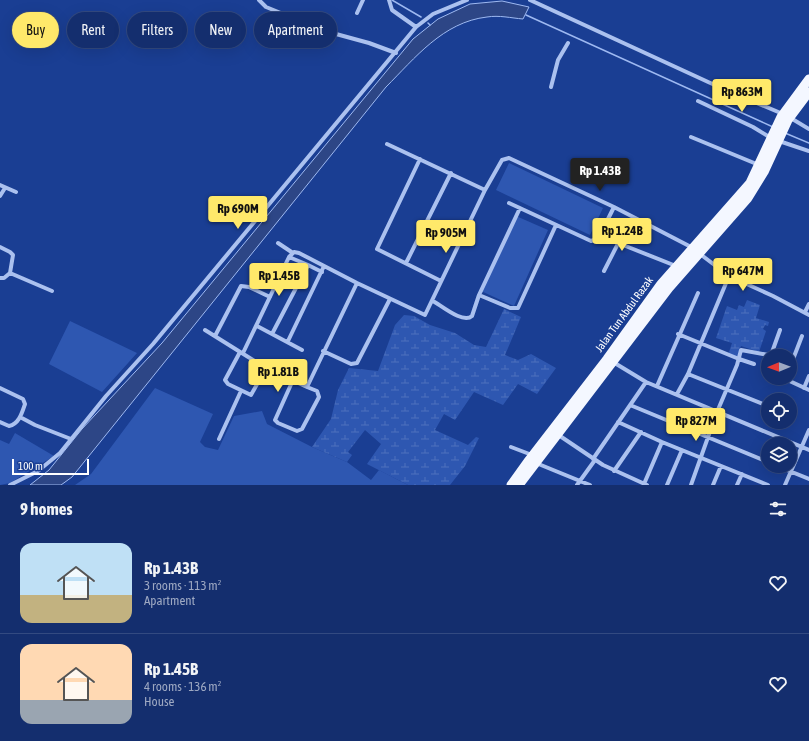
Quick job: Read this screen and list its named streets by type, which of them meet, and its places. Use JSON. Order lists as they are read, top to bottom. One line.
{"streets":{"main road":["Jalan Tun Abdul Razak"]},"scale_bar":"100 m","north":"left","page":{"chip":["Buy","Rent","Filters","New","Apartment"],"price":["Rp 863M","Rp 1.43B","Rp 690M","Rp 1.24B","Rp 905M","Rp 647M","Rp 1.45B","Rp 1.81B","Rp 827M"],"scale":"100 m","heading":"9 homes","list":[{"name":"Rp 1.43B","note":"3 rooms · 113 m² · Apartment"},{"name":"Rp 1.45B","note":"4 rooms · 136 m² · House"}]}}
